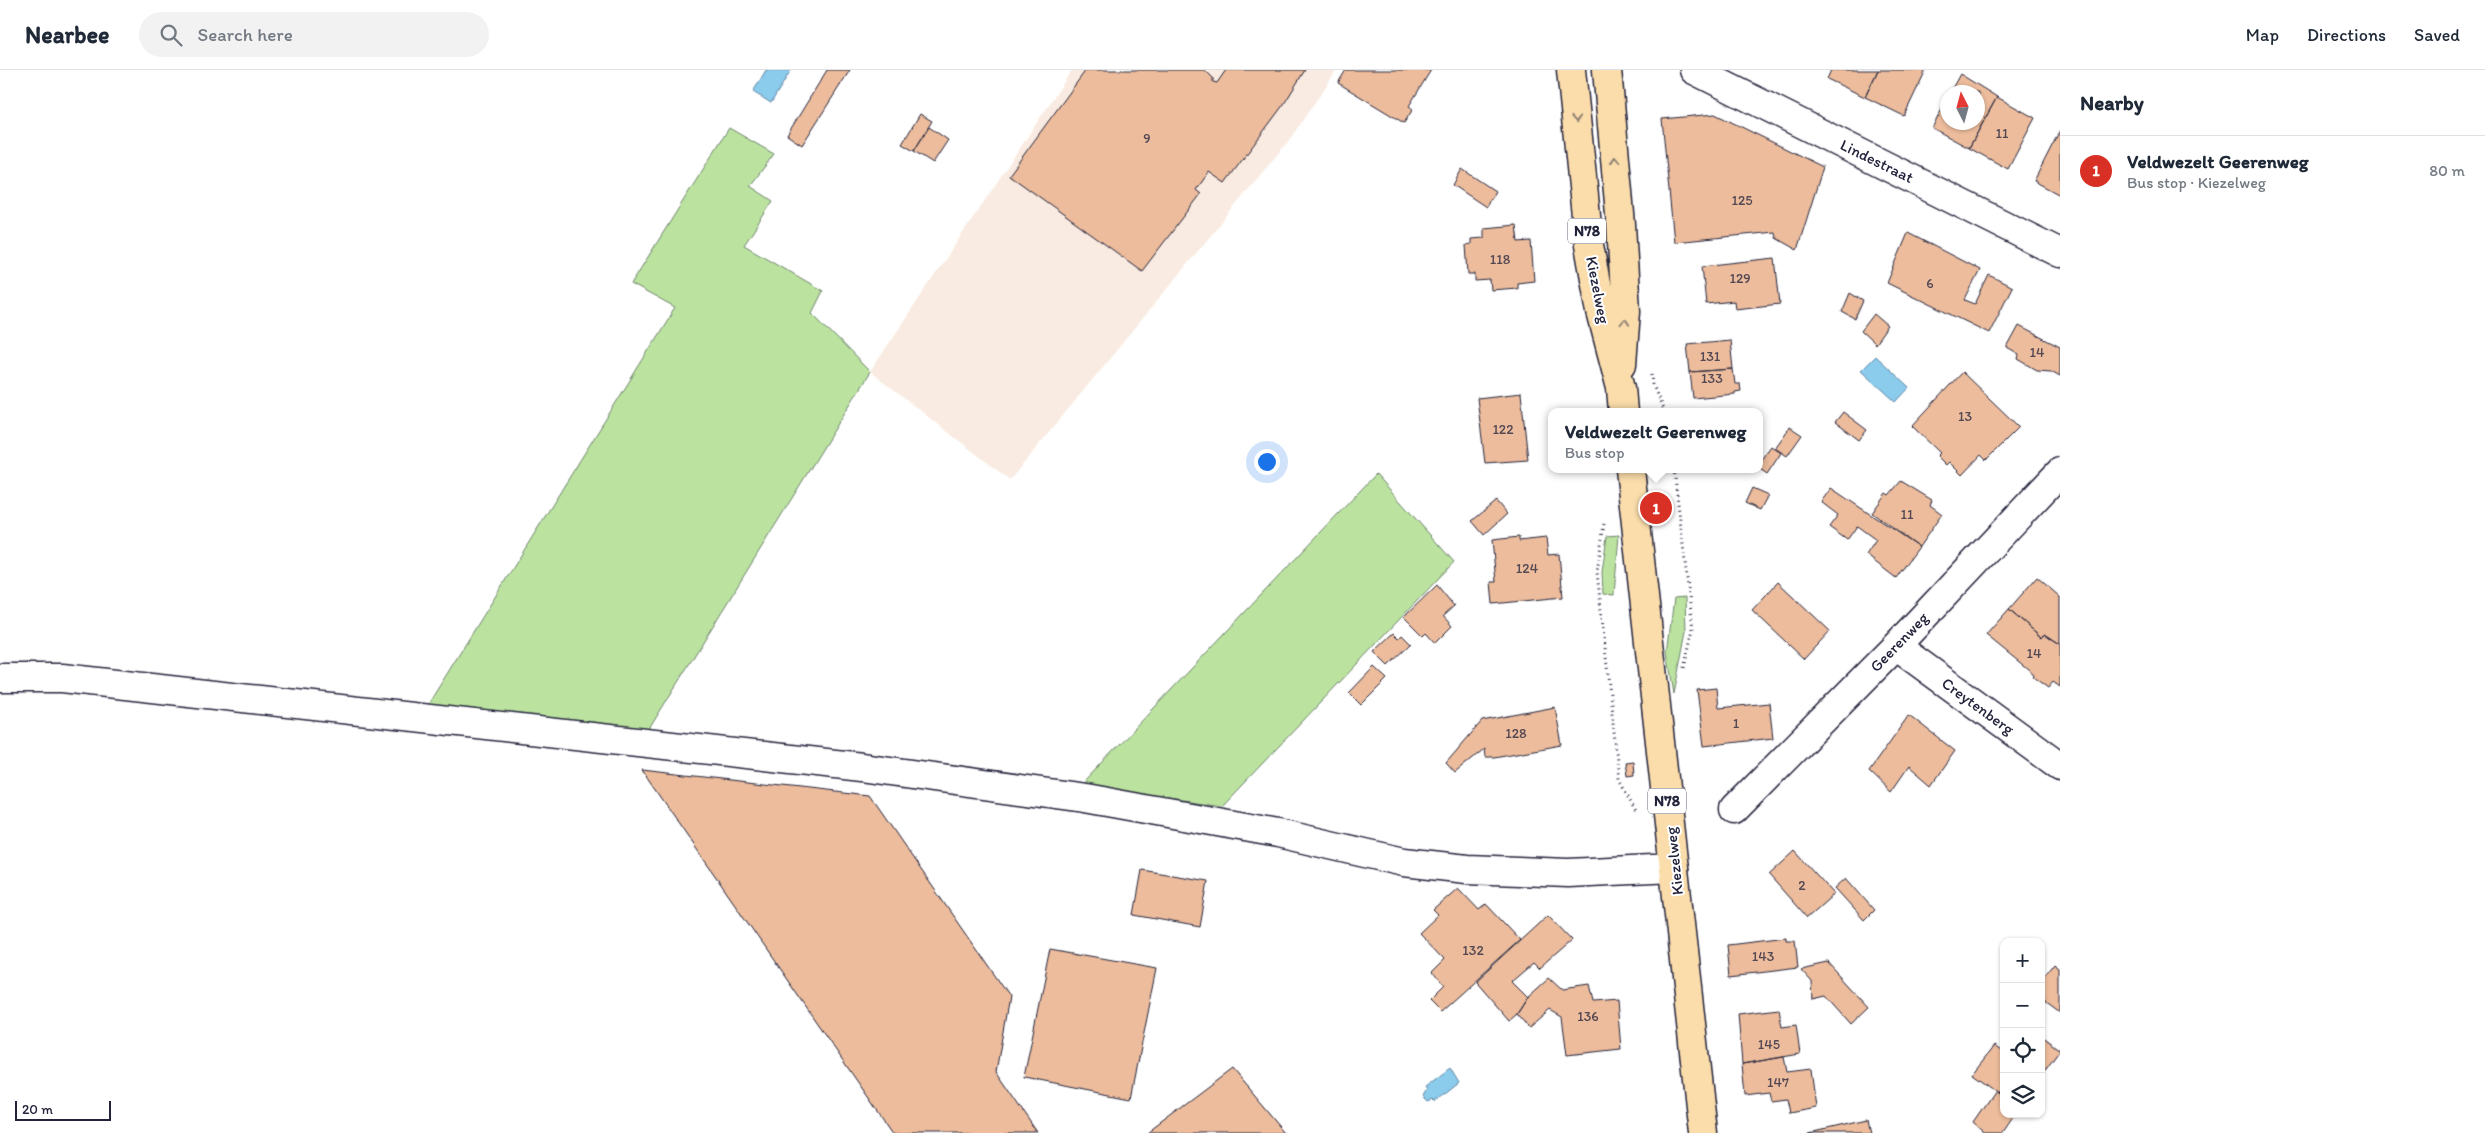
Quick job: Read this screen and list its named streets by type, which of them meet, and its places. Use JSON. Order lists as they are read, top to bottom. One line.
{"streets":{"main road":["N78","Kiezelweg"],"street":["Lindestraat","Geerenweg","Creytenberg"]},"crossings":[["Geerenweg","Creytenberg"]],"house_numbers":["11","9","125","118","129","6","14","131","133","13","122","11","124","14","1","128","2","132","143","136","145","147"],"scale_bar":"20 m","north":"top","page":{"header":"Nearbee","search":"Search here","nav":["Map","Directions","Saved"],"heading":"Nearby","list":[{"mark":"1","name":"Veldwezelt Geerenweg","note":"Bus stop · Kiezelweg","value":"80 m"}],"popup":["Veldwezelt Geerenweg","Bus stop"],"pins":"1","map_buttons":["+","−"],"scale":"20 m"}}
